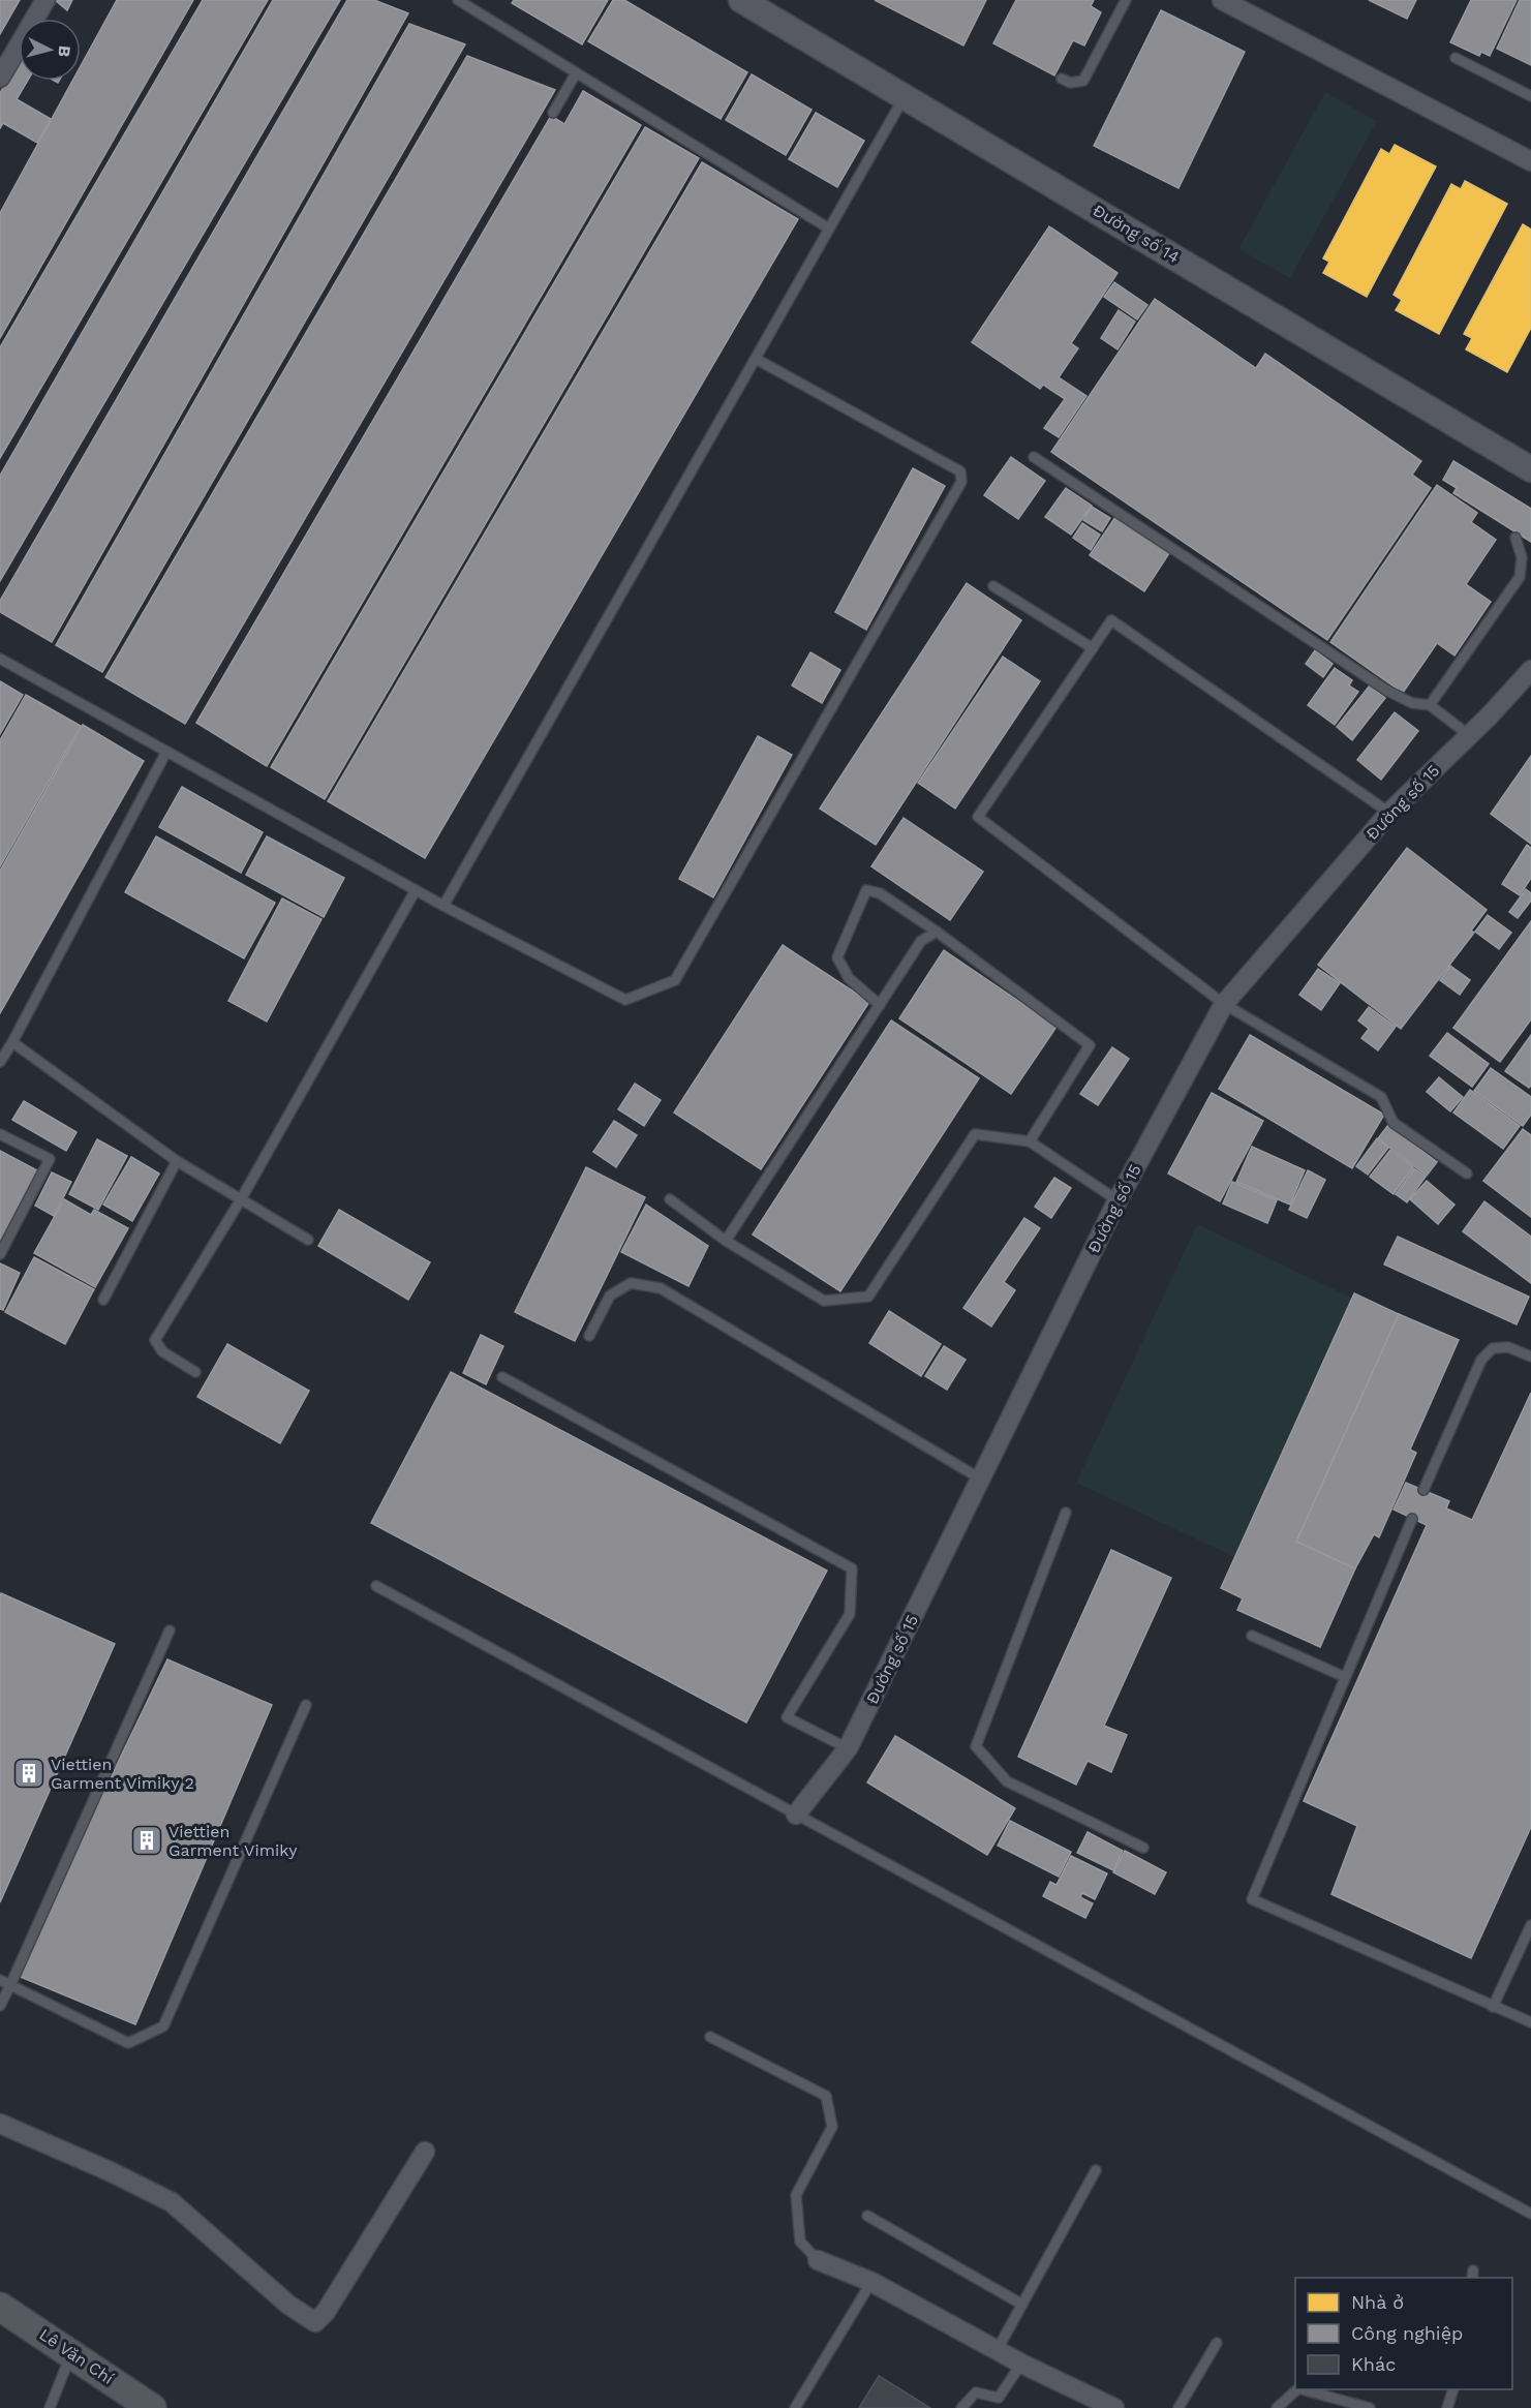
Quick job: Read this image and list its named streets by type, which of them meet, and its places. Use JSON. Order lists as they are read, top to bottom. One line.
{"streets":{"main road":["Lê Văn Chí"],"street":["Đường số 14","Đường số 15"]},"places":{"building":["Viettien Garment Vimiky 2","Viettien Garment Vimiky"]},"legend":["Nhà ở","Công nghiệp","Khác"],"north":"right"}
